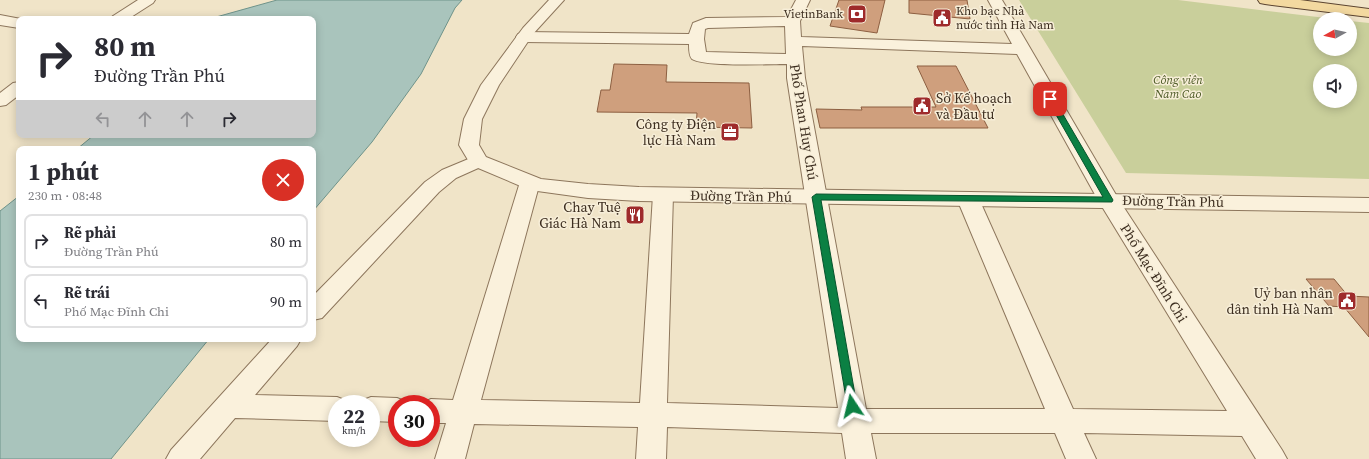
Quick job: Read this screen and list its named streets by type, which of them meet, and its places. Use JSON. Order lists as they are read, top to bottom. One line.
{"streets":{"street":["Phố Phan Huy Chú","Đường Trần Phú","Phố Mạc Đĩnh Chi"]},"crossings":[["Phố Phan Huy Chú","Đường Trần Phú"],["Đường Trần Phú","Phố Mạc Đĩnh Chi"]],"parks":["Công viên Nam Cao"],"places":{"bank":["VietinBank"],"public building":["Kho bạc Nhà nước tỉnh Hà Nam","Sở Kế hoạch và Đầu tư","Uỷ ban nhân dân tỉnh Hà Nam"],"office":["Công ty Điện lực Hà Nam"],"restaurant":["Chay Tuệ Giác Hà Nam"]},"north":"left","page":{"turn":["80 m","Đường Trần Phú"],"heading":["1 phút","230 m · 08:48"],"list":[{"name":"Rẽ phải","note":"Đường Trần Phú","value":"80 m"},{"name":"Rẽ trái","note":"Phố Mạc Đĩnh Chi","value":"90 m"}],"speed":"22 km/h","limit":"30"}}
